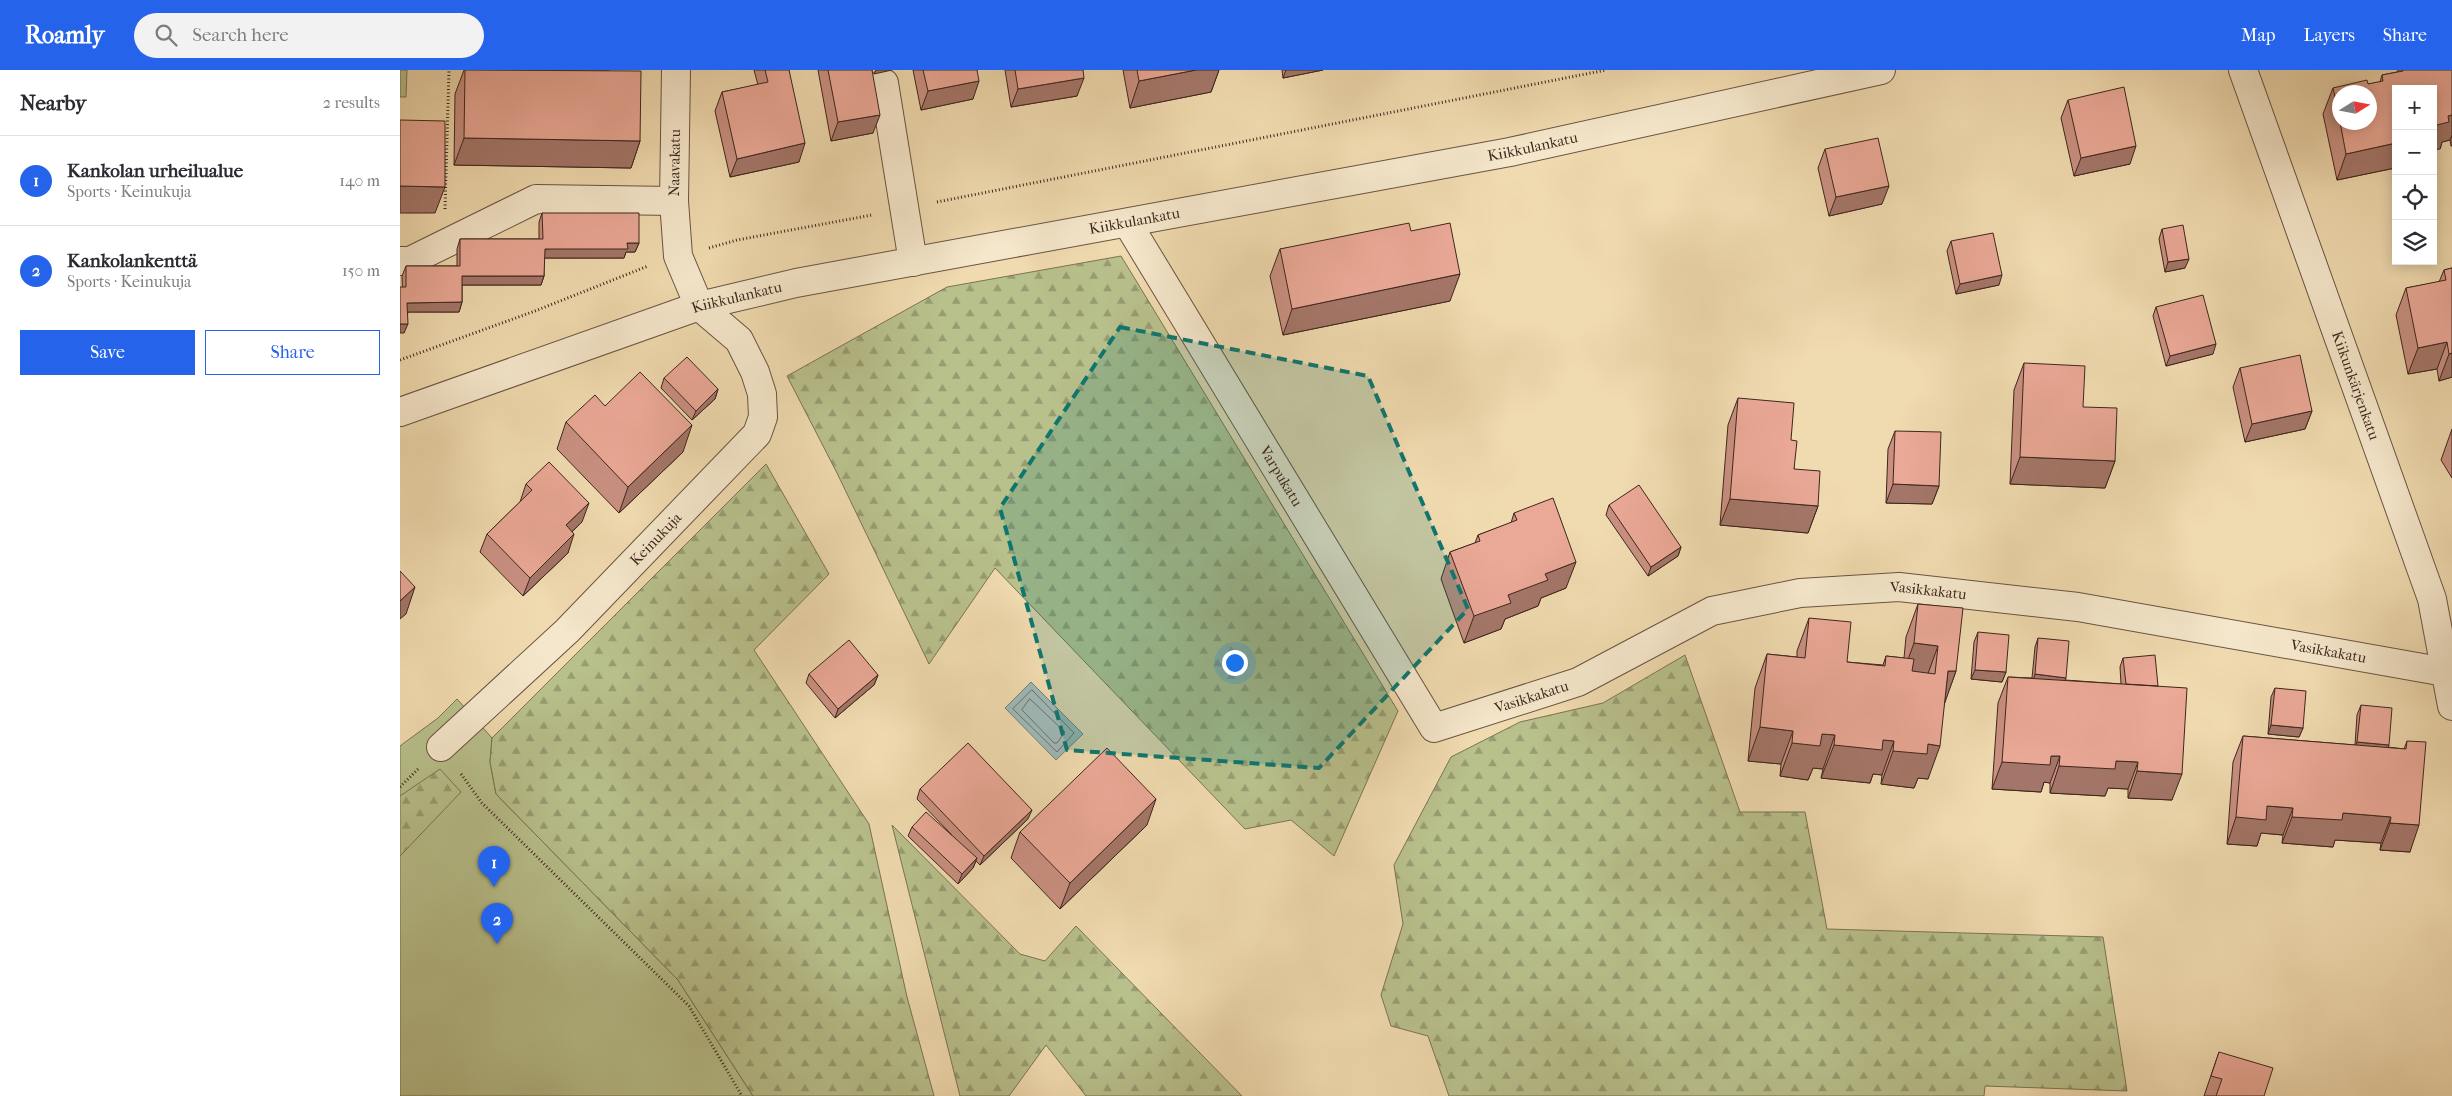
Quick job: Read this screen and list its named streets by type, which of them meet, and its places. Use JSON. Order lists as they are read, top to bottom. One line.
{"streets":{"street":["Kiikkulankatu","Naavakatu","Kiikunkärjenkatu","Varpukatu","Keinukuja","Vasikkakatu"]},"crossings":[["Kiikkulankatu","Naavakatu"],["Kiikkulankatu","Varpukatu"],["Kiikkulankatu","Keinukuja"],["Naavakatu","Keinukuja"],["Kiikunkärjenkatu","Vasikkakatu"],["Varpukatu","Vasikkakatu"]],"north":"right","page":{"header":"Roamly","search":"Search here","nav":["Map","Layers","Share"],"heading":["Nearby","2 results"],"map_buttons":["+","−"],"list":[{"mark":"1","name":"Kankolan urheilualue","note":"Sports · Keinukuja","value":"140 m"},{"mark":"2","name":"Kankolankenttä","note":"Sports · Keinukuja","value":"150 m"}],"buttons":["Save","Share"],"pins":["1","2"]}}
